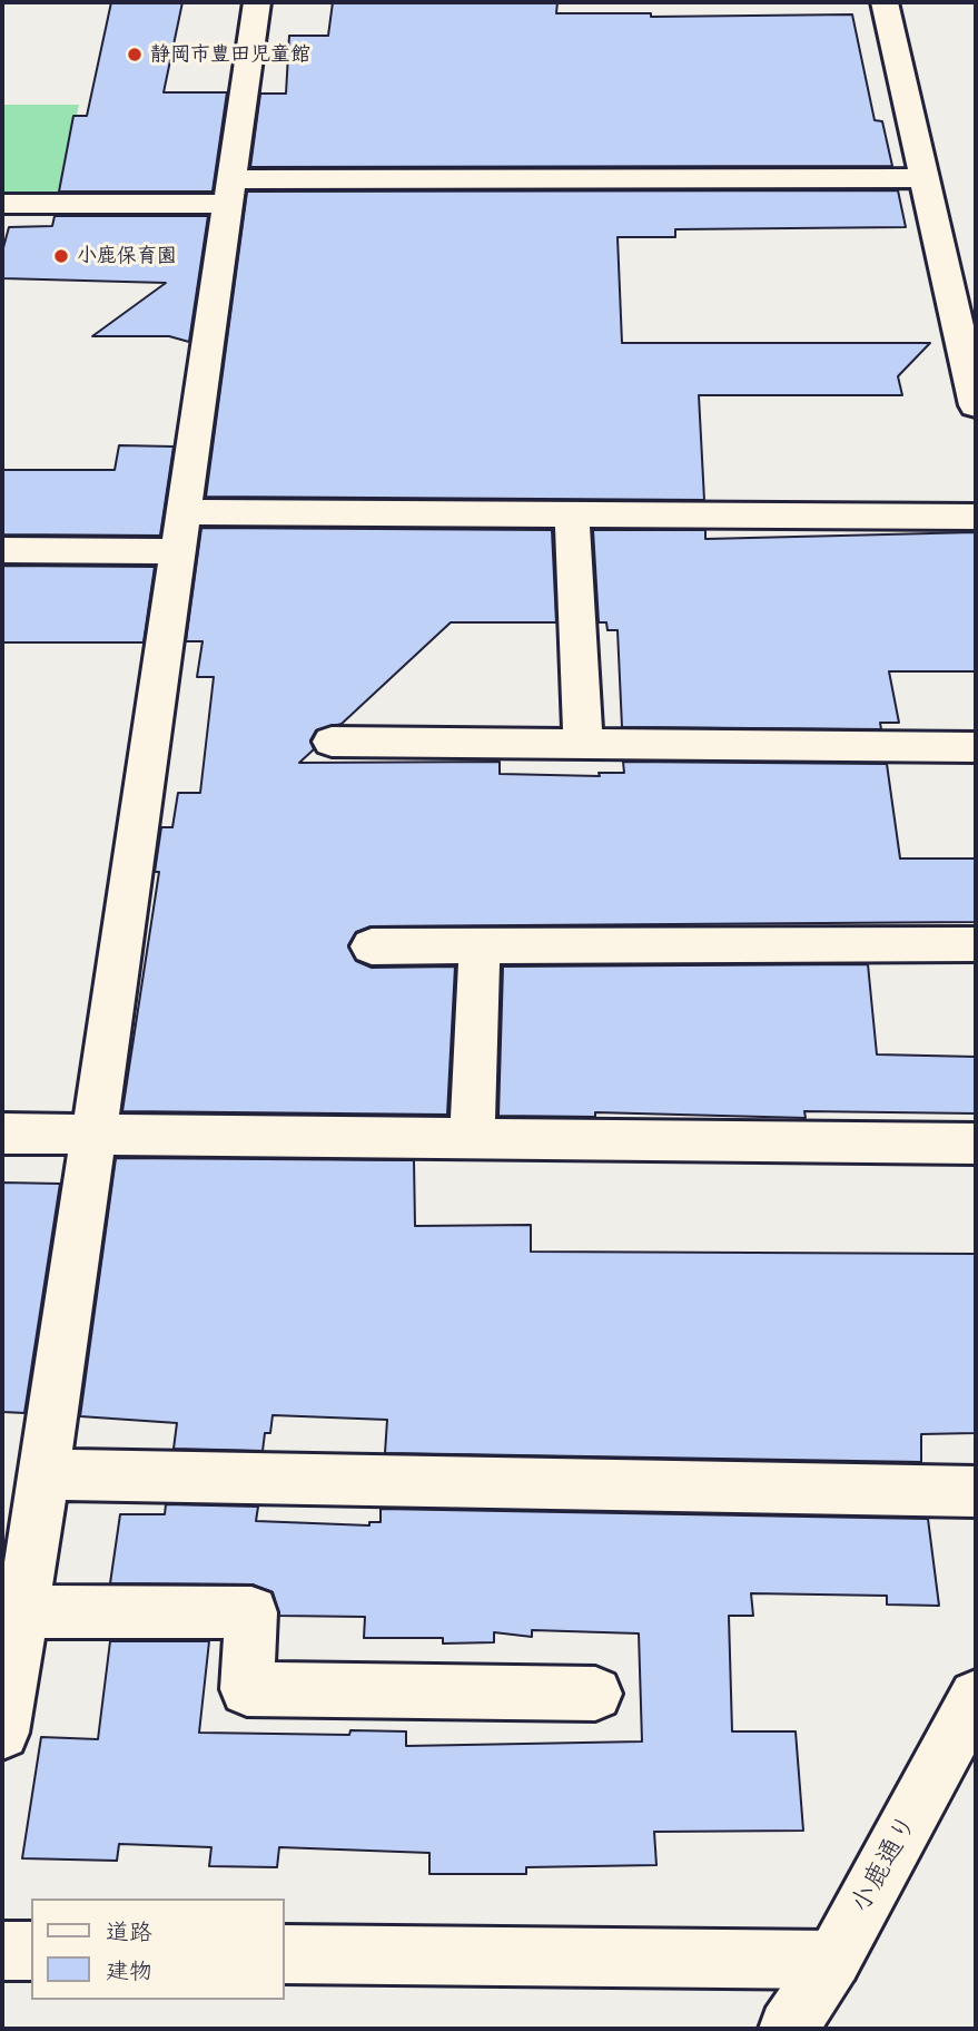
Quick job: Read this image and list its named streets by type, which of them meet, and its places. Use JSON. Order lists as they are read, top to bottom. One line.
{"streets":{"street":["小鹿通り"]},"places":["静岡市豊田児童館","小鹿保育園"],"legend":["道路","建物"]}
